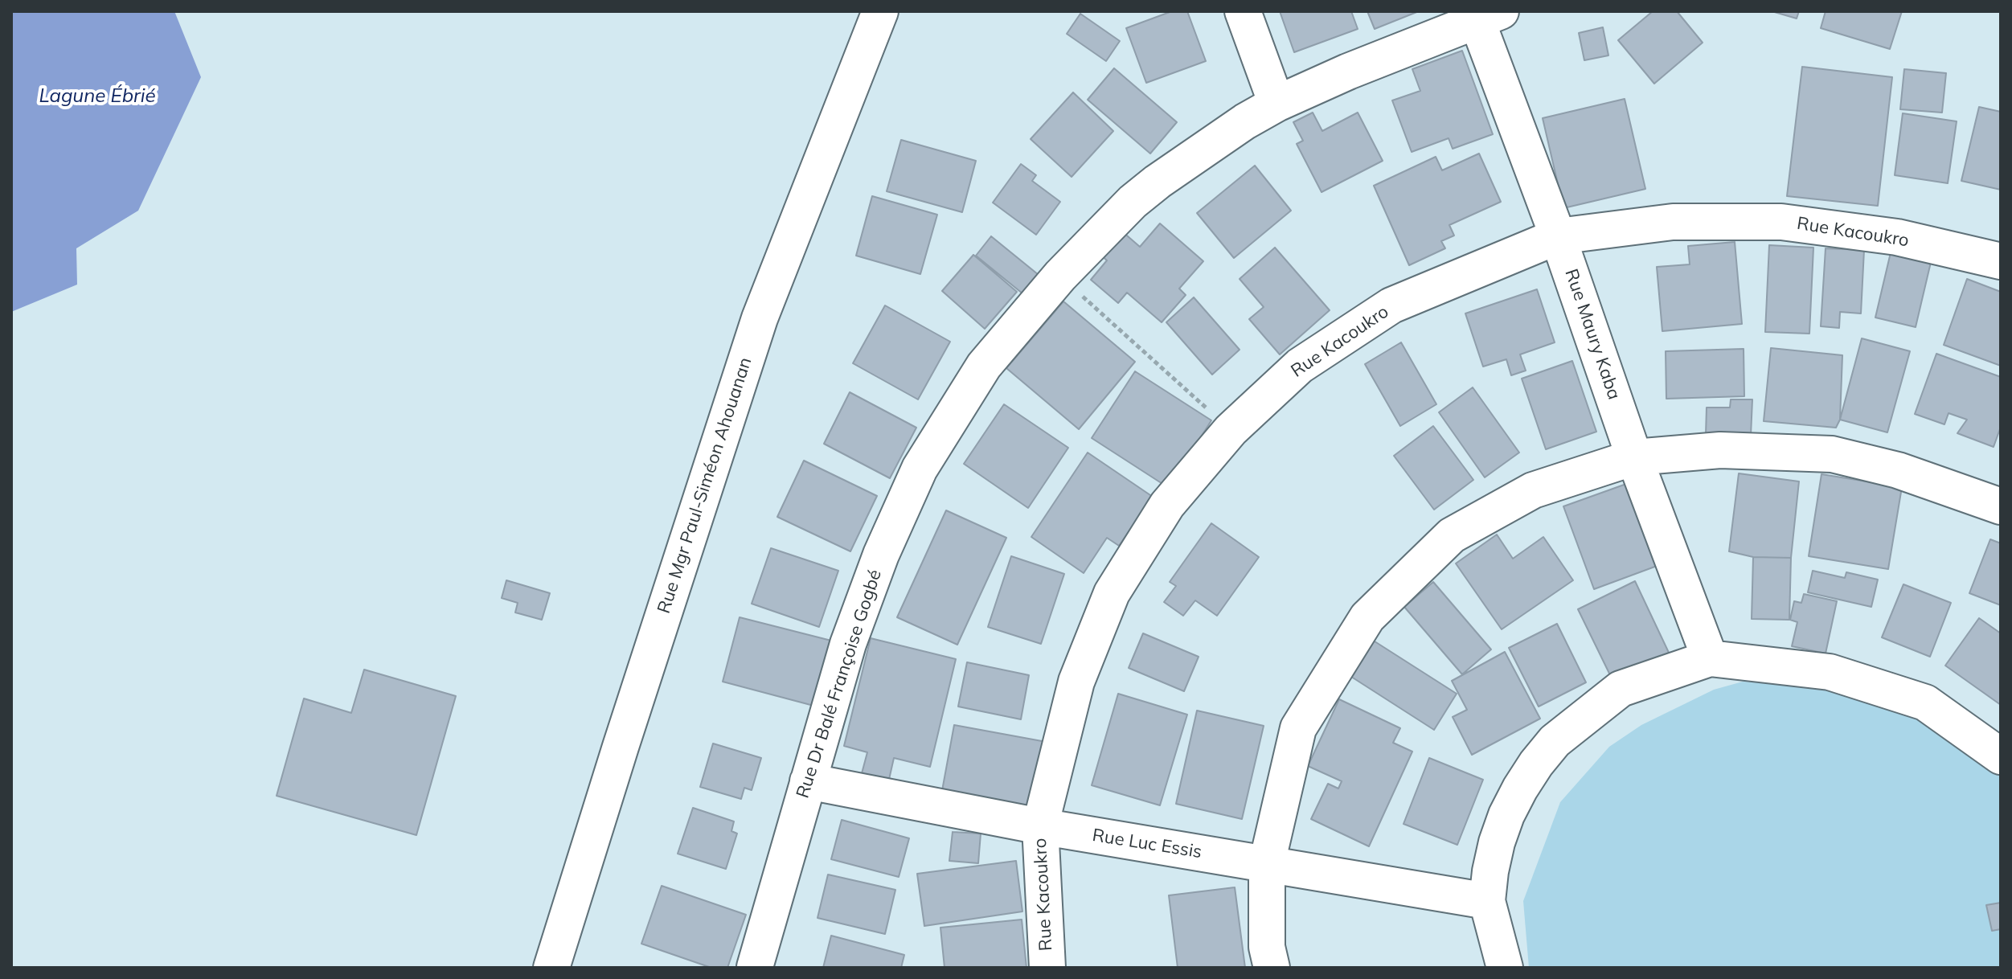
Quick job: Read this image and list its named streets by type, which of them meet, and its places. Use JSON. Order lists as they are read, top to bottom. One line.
{"streets":{"street":["Rue Kacoukro","Rue Maury Kaba","Rue Mgr Paul-Siméon Ahouanan","Rue Dr Balé Françoise Gogbé","Rue Luc Essis"]},"crossings":[["Rue Kacoukro","Rue Maury Kaba"],["Rue Kacoukro","Rue Luc Essis"],["Rue Maury Kaba","Rue Dr Balé Françoise Gogbé"],["Rue Dr Balé Françoise Gogbé","Rue Luc Essis"]],"water":["Lagune Ébrié"]}
